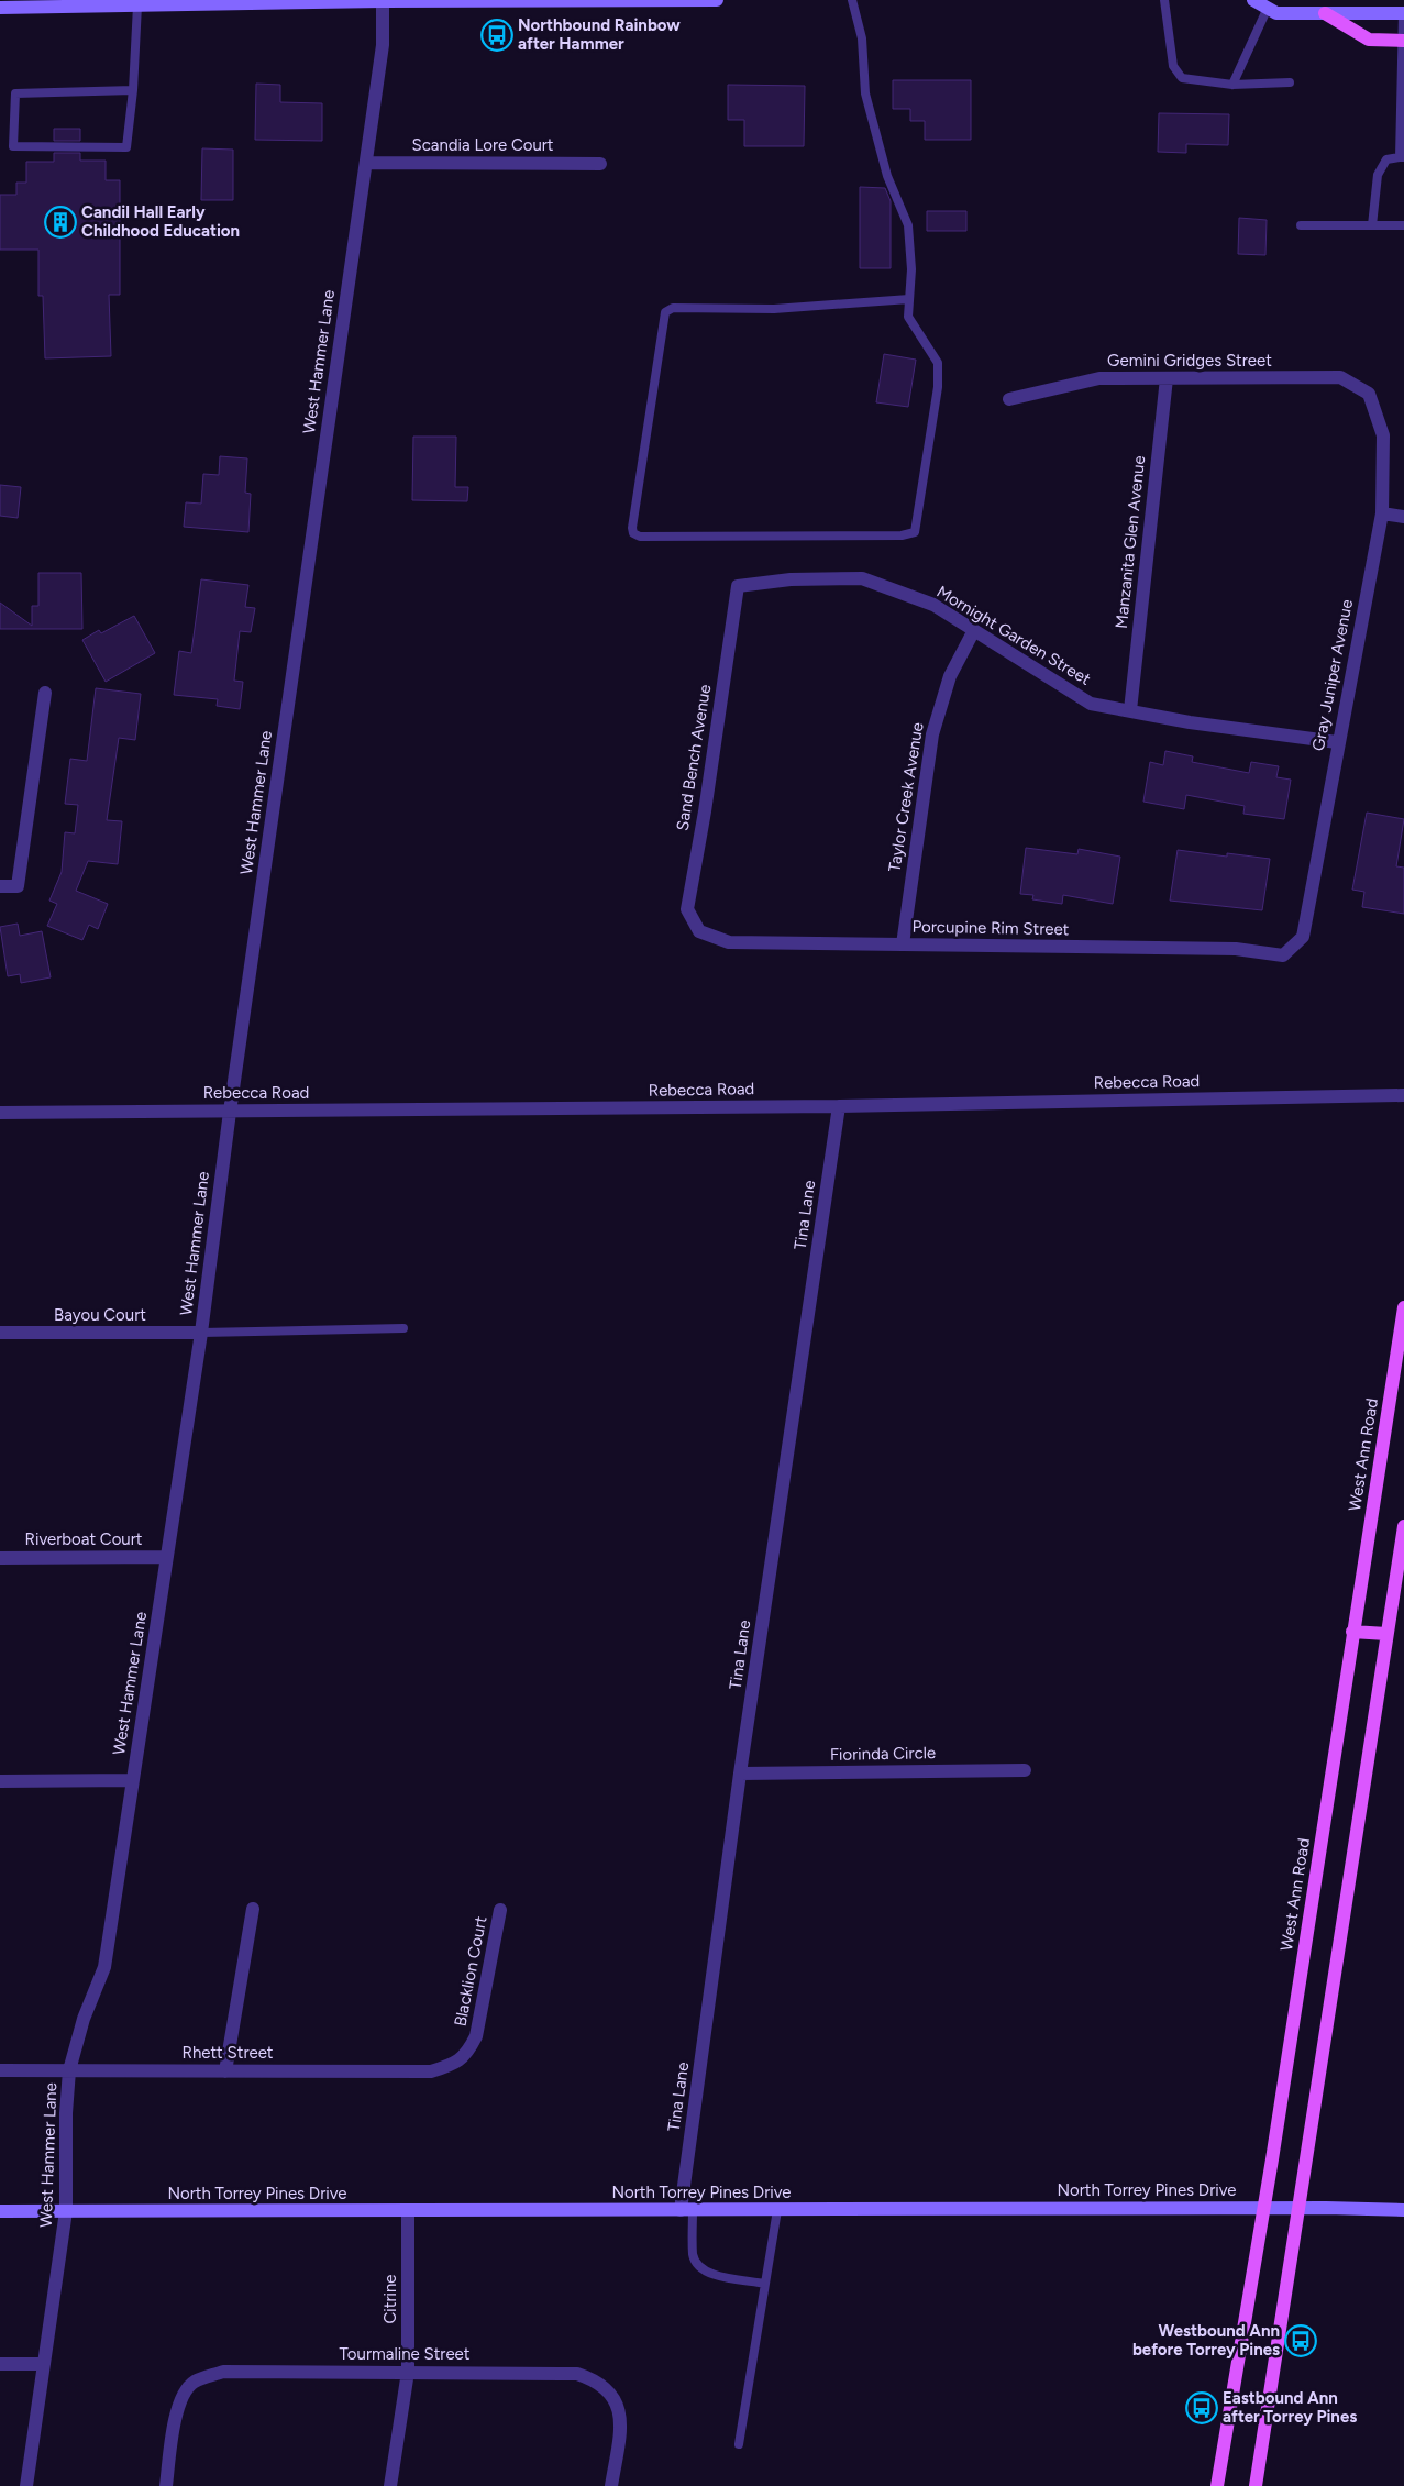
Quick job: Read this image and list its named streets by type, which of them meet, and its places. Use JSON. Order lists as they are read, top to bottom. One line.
{"streets":{"main road":["West Ann Road"],"street":["Scandia Lore Court","Gemini Gridges Street","West Hammer Lane","Manzanita Glen Avenue","Mornight Garden Street","Gray Juniper Avenue","Sand Bench Avenue","Taylor Creek Avenue","Porcupine Rim Street","Rebecca Road","Tina Lane","Bayou Court","Riverboat Court","Fiorinda Circle","Blacklion Court","Rhett Street","North Torrey Pines Drive","Citrine","Tourmaline Street"]},"crossings":[["Scandia Lore Court","West Hammer Lane"],["Gemini Gridges Street","Manzanita Glen Avenue"],["Gemini Gridges Street","Gray Juniper Avenue"],["West Hammer Lane","Rebecca Road"],["West Hammer Lane","Bayou Court"],["West Hammer Lane","Riverboat Court"],["West Hammer Lane","Rhett Street"],["West Hammer Lane","North Torrey Pines Drive"],["Manzanita Glen Avenue","Mornight Garden Street"],["Mornight Garden Street","Gray Juniper Avenue"],["Mornight Garden Street","Sand Bench Avenue"],["Mornight Garden Street","Taylor Creek Avenue"],["Gray Juniper Avenue","Porcupine Rim Street"],["Sand Bench Avenue","Porcupine Rim Street"],["Taylor Creek Avenue","Porcupine Rim Street"],["Rebecca Road","Tina Lane"],["Tina Lane","Fiorinda Circle"],["Tina Lane","North Torrey Pines Drive"],["West Ann Road","North Torrey Pines Drive"],["Blacklion Court","Rhett Street"],["North Torrey Pines Drive","Citrine"],["Citrine","Tourmaline Street"]],"places":{"bus stop":["Northbound Rainbow after Hammer","Westbound Ann before Torrey Pines","Eastbound Ann after Torrey Pines"],"building":["Candil Hall Early Childhood Education"]}}
